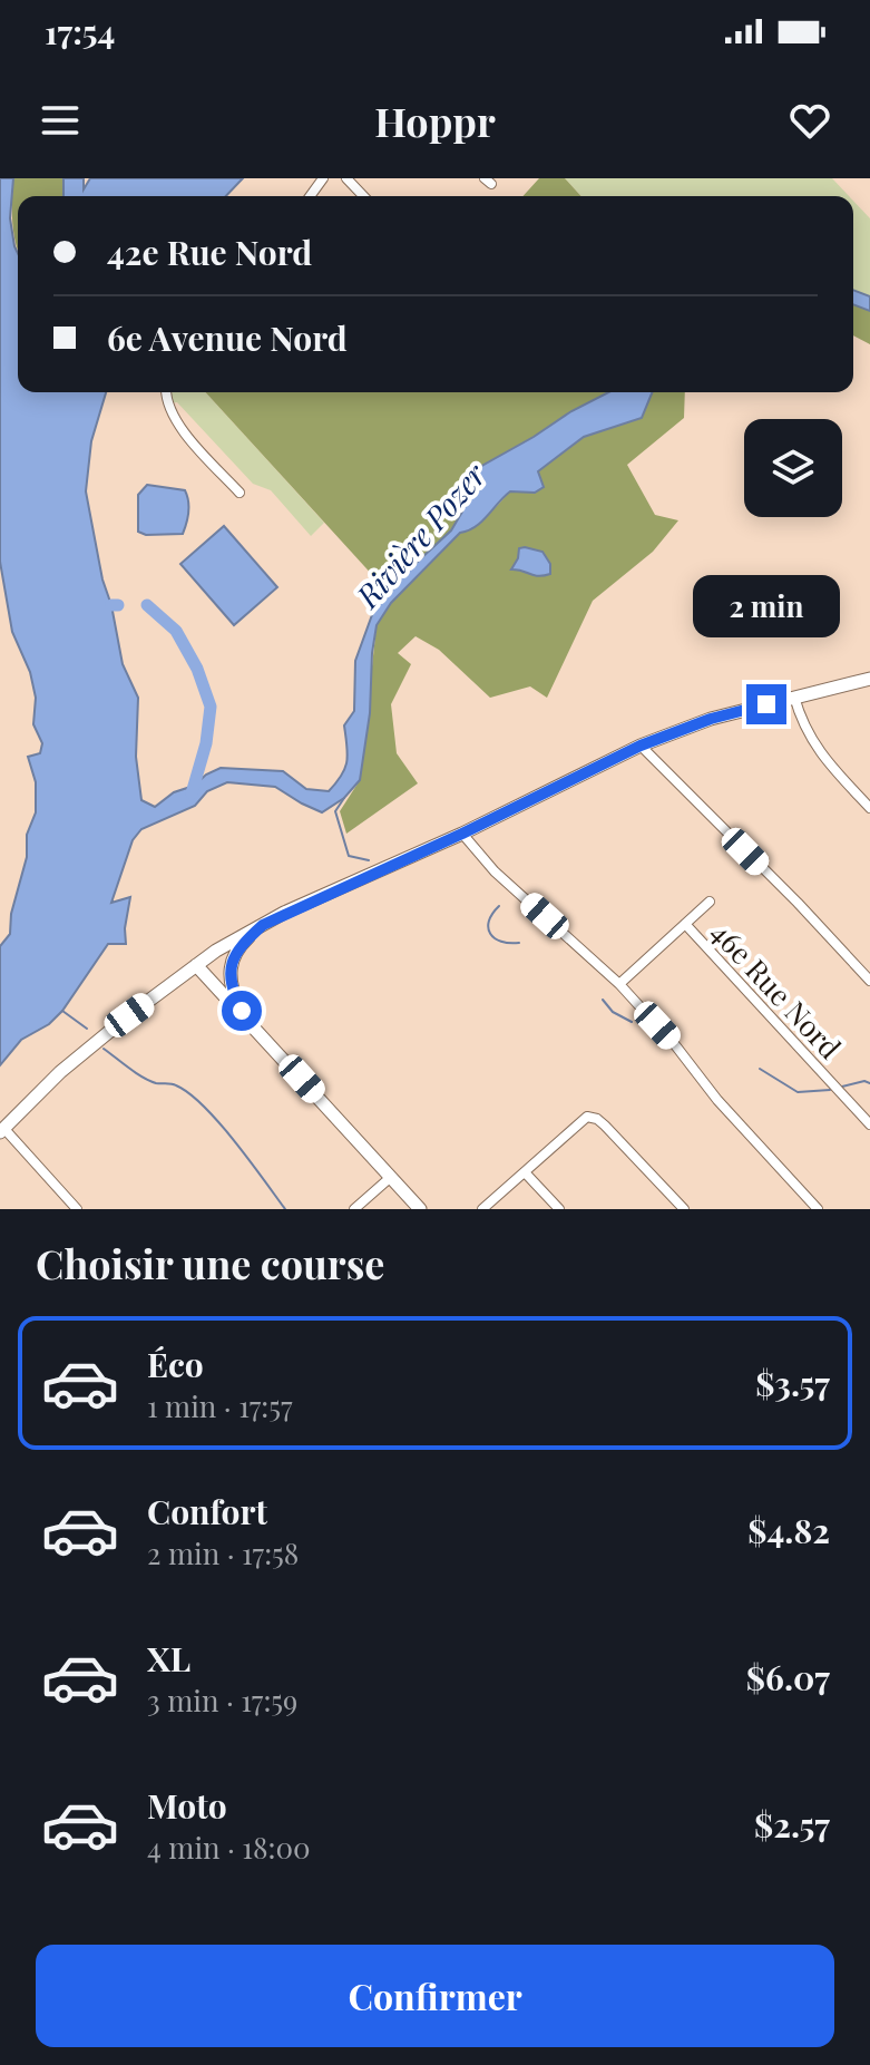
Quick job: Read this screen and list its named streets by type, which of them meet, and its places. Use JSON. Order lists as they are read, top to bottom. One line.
{"streets":{"street":["46e Rue Nord"]},"water":["Rivière Pozer"],"page":{"status":"17:54","header":"Hoppr","banner":["42e Rue Nord","6e Avenue Nord"],"bubble":"2 min","heading":"Choisir une course","list":[{"name":"Éco","note":"1 min · 17:57","value":"$3.57"},{"name":"Confort","note":"2 min · 17:58","value":"$4.82"},{"name":"XL","note":"3 min · 17:59","value":"$6.07"},{"name":"Moto","note":"4 min · 18:00","value":"$2.57"}],"buttons":"Confirmer"}}
